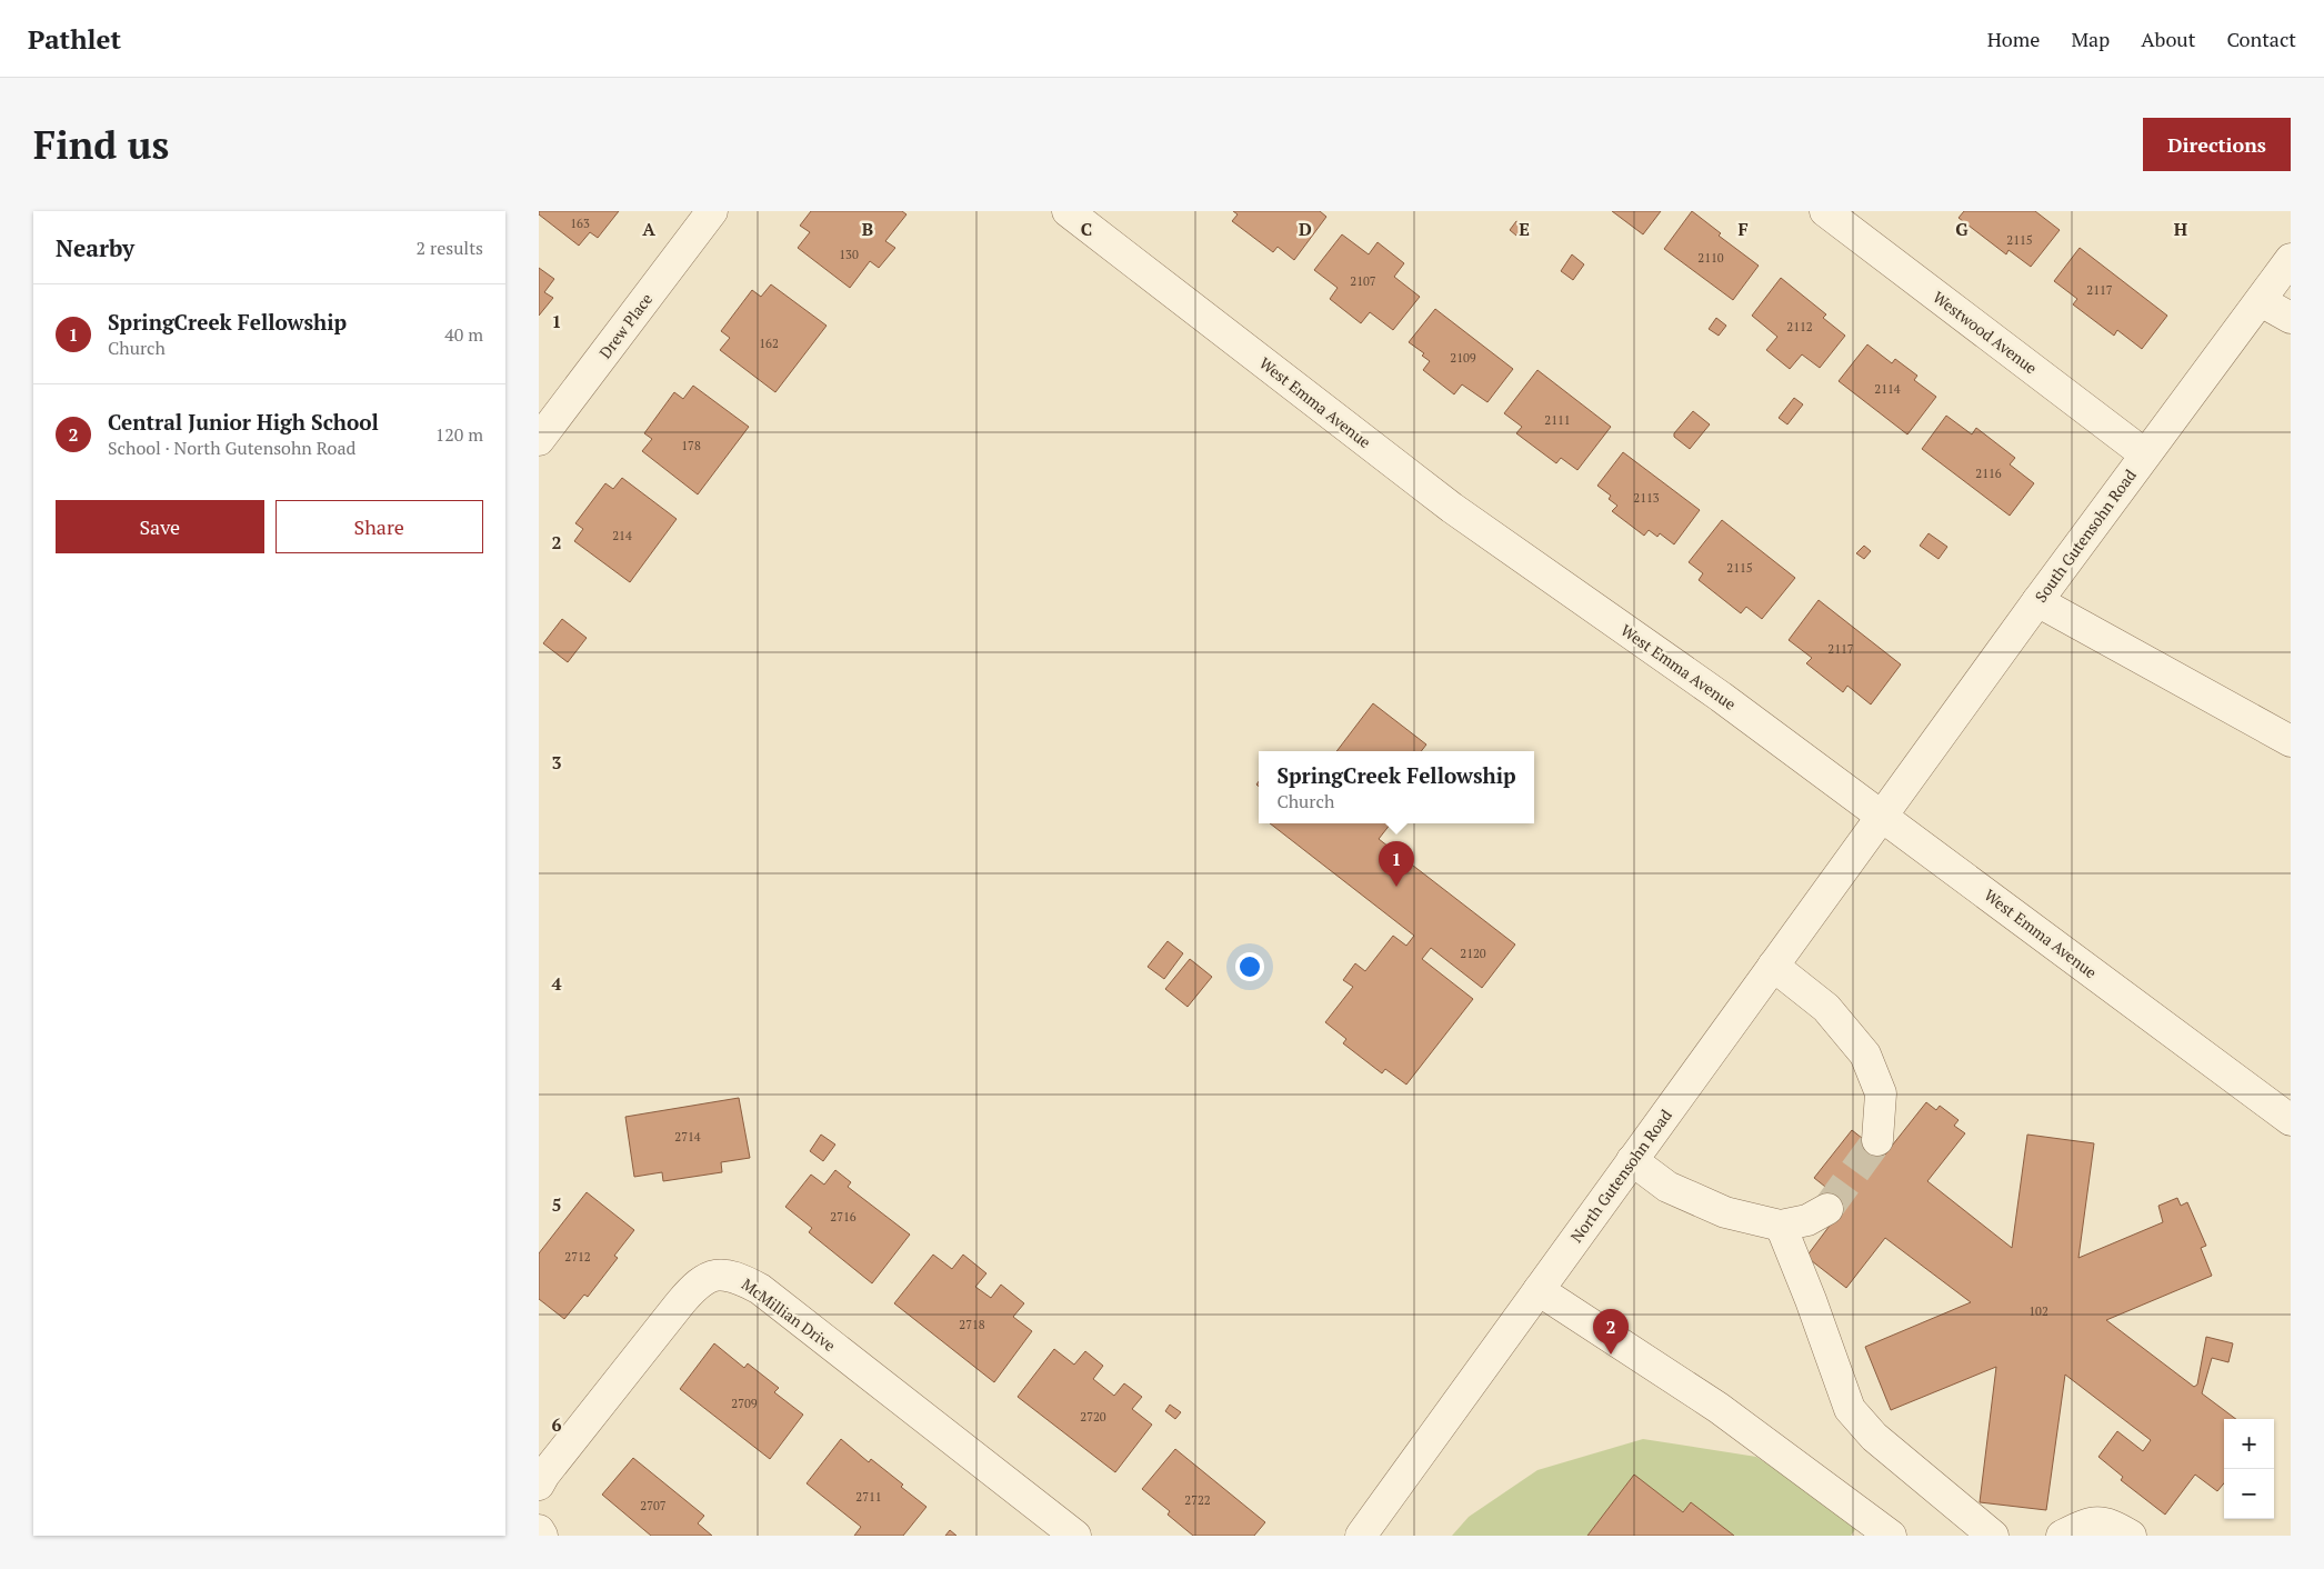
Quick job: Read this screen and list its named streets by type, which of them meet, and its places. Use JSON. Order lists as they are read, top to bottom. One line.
{"streets":{"street":["Drew Place","Westwood Avenue","West Emma Avenue","South Gutensohn Road","North Gutensohn Road","McMillian Drive"]},"crossings":[["Westwood Avenue","South Gutensohn Road"],["West Emma Avenue","South Gutensohn Road"],["West Emma Avenue","North Gutensohn Road"],["South Gutensohn Road","North Gutensohn Road"]],"house_numbers":["163","2115","130","2110","2107","2117","2112","162","2109","2114","2111","178","2116","2113","214","2115","2117","2120","2714","2716","2712","102","2718","2709","2720","2711","2722","2707"],"page":{"header":"Pathlet","nav":["Home","Map","About","Contact"],"buttons":["Directions",["Save","Share"]],"title":"Find us","heading":["Nearby","2 results"],"list":[{"mark":"1","name":"SpringCreek Fellowship","note":"Church","value":"40 m"},{"mark":"2","name":"Central Junior High School","note":"School · North Gutensohn Road","value":"120 m"}],"popup":["SpringCreek Fellowship","Church"],"pins":["1","2"],"map_buttons":["+","−"]},"grid":{"columns":["A","B","C","D","E","F","G","H"],"rows":["1","2","3","4","5","6"]}}
